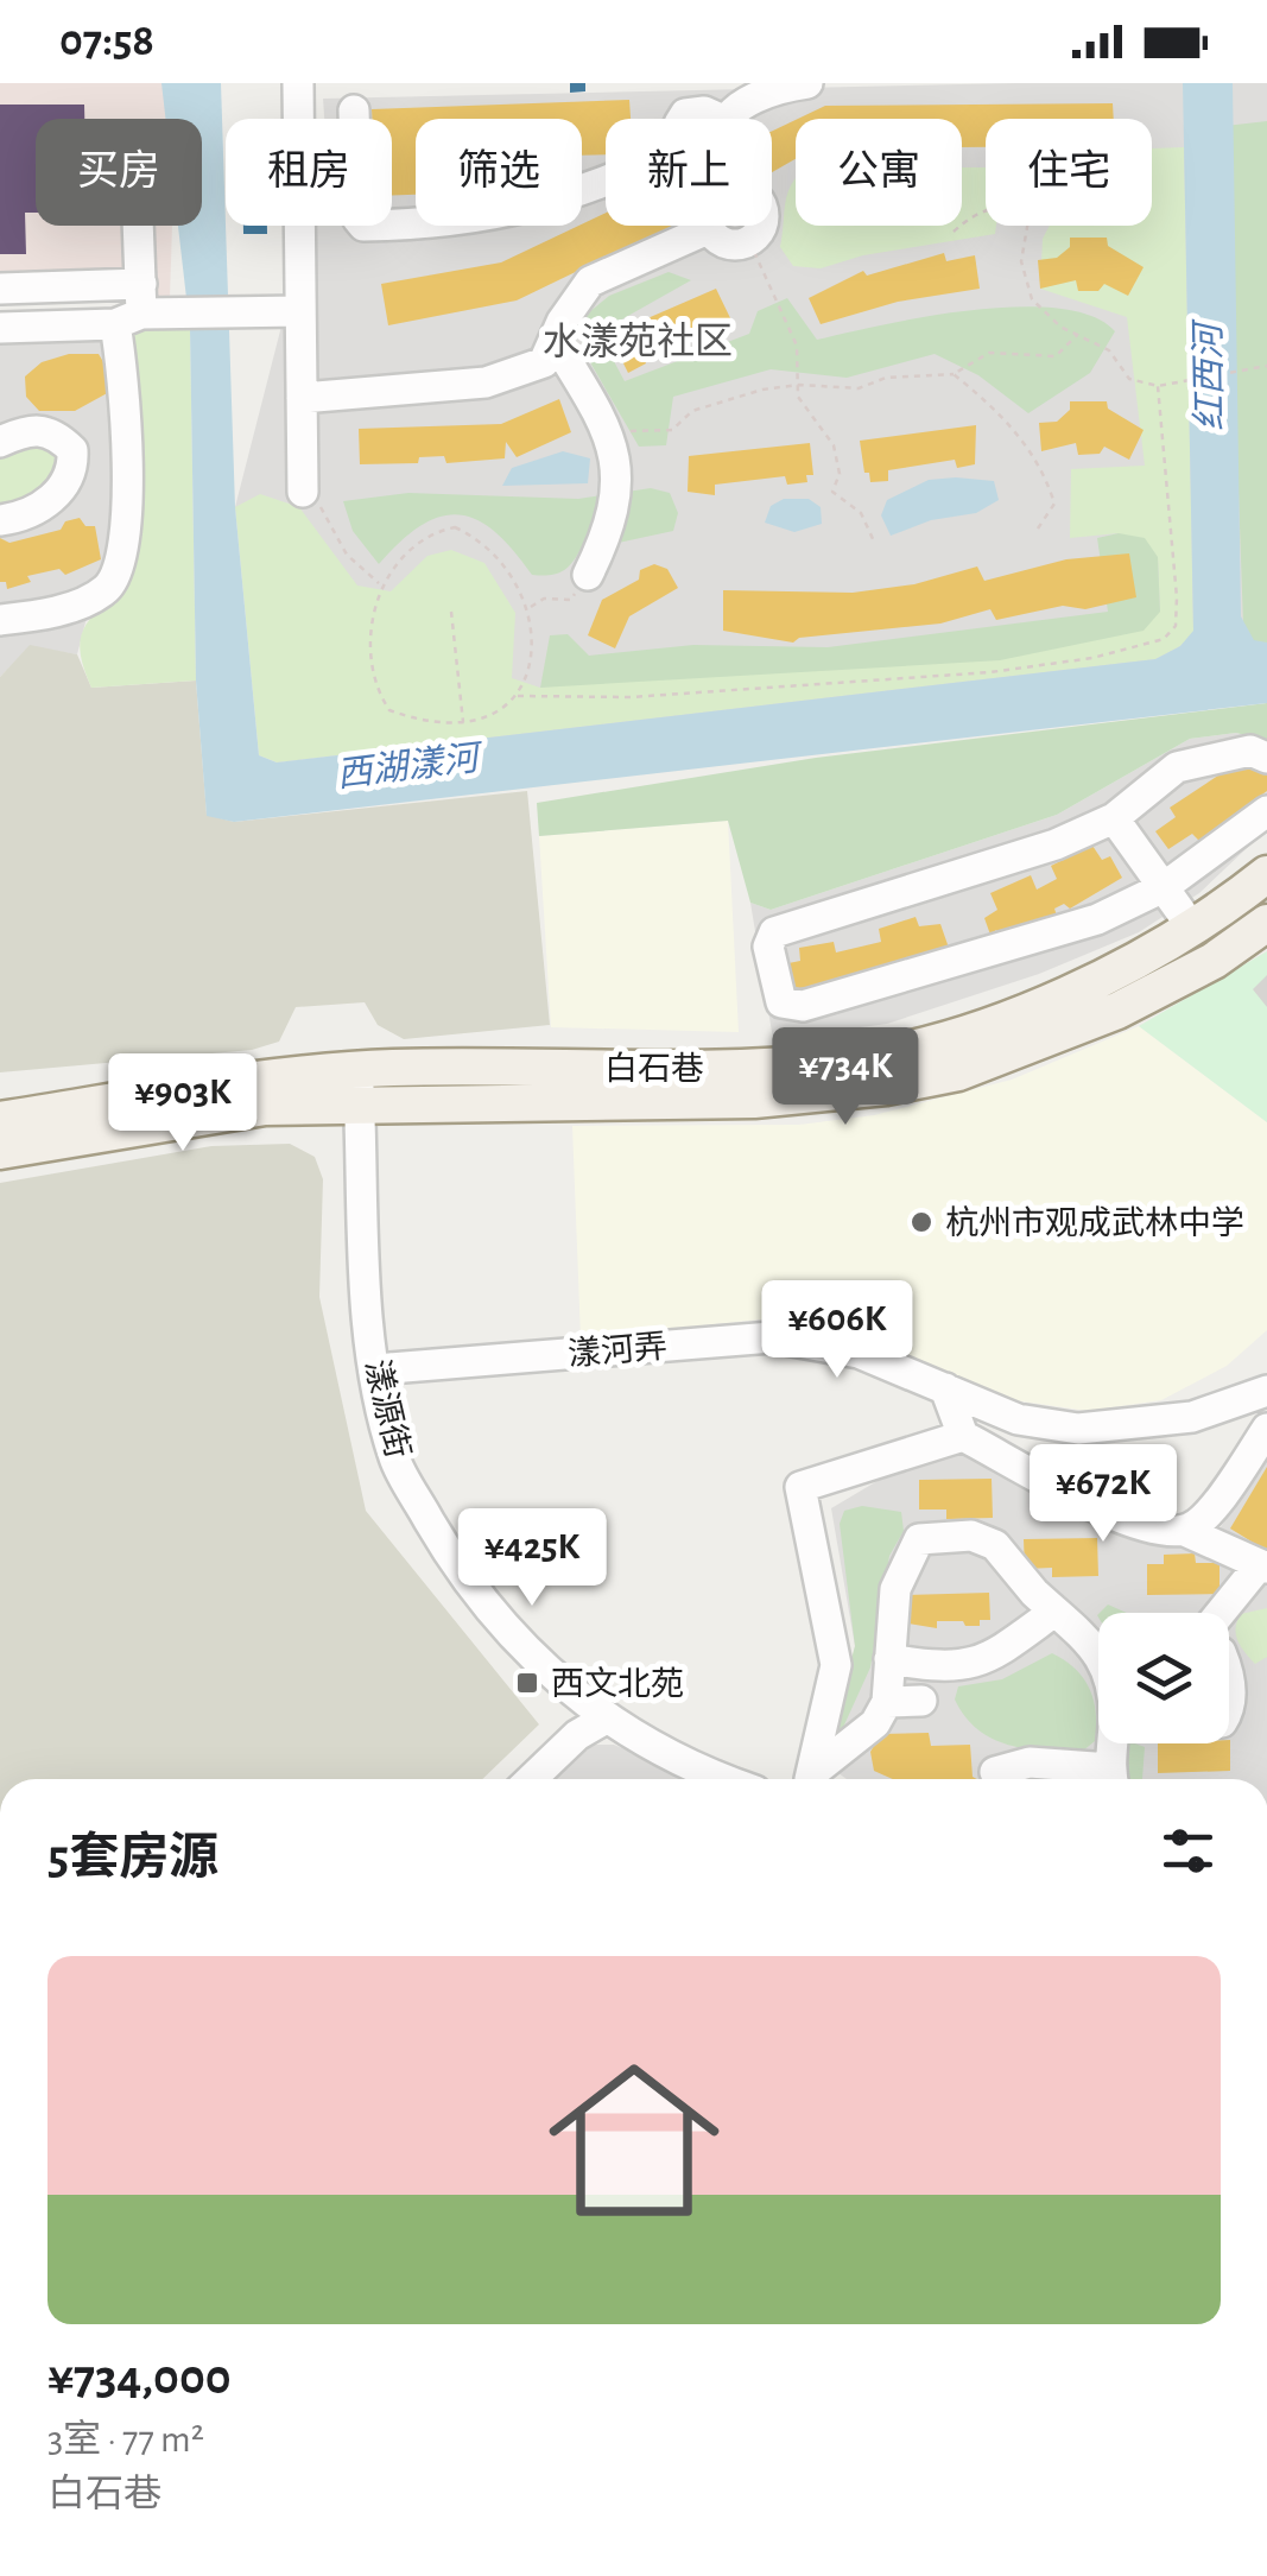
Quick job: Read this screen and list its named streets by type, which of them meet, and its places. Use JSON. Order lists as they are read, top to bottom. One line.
{"streets":{"main road":["白石巷"],"street":["漾河弄","漾源街"]},"crossings":[["白石巷","漾源街"],["漾河弄","漾源街"]],"districts":["水漾苑社区"],"water":["红西河","西湖漾河"],"places":{"other":["杭州市观成武林中学"],"transit":["西文北苑"]},"page":{"status":"07:58","chip":["买房","租房","筛选","新上","公寓","住宅"],"price":["¥734K","¥903K","¥606K","¥672K","¥425K"],"heading":"5套房源","list":[{"name":"¥734,000","note":"3室 · 77 m² · 白石巷"}]}}
